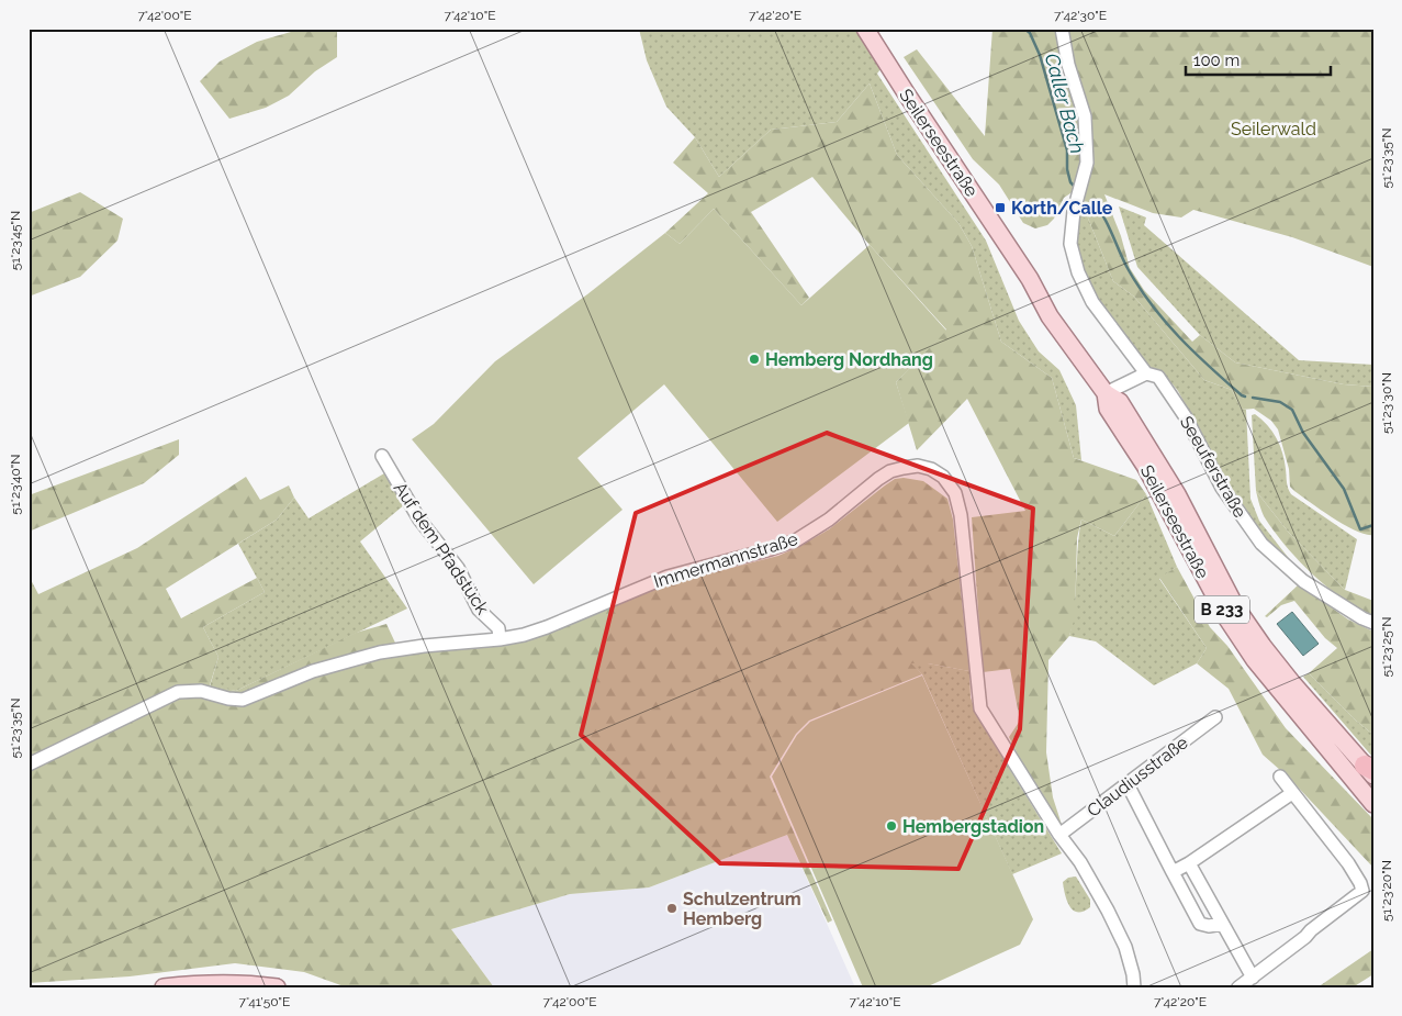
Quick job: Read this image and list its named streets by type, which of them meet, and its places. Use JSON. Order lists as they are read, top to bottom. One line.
{"streets":{"main road":["Seilerseestraße","B 233"],"street":["Seeuferstraße","Auf dem Pfadstück","Immermannstraße","Claudiusstraße"]},"crossings":[["Auf dem Pfadstück","Immermannstraße"],["Immermannstraße","Claudiusstraße"]],"water":["Caller Bach"],"parks":["Seilerwald"],"places":{"transit":["Korth/Calle"],"other":["Hemberg Nordhang","Hembergstadion","Schulzentrum Hemberg"]},"scale_bar":"100 m","coordinates":["7°42'00\"E","7°42'10\"E","7°42'20\"E","7°42'30\"E","51°23'35\"N","51°23'45\"N","51°23'30\"N","51°23'40\"N","51°23'25\"N","51°23'20\"N","7°41'50\"E"]}
